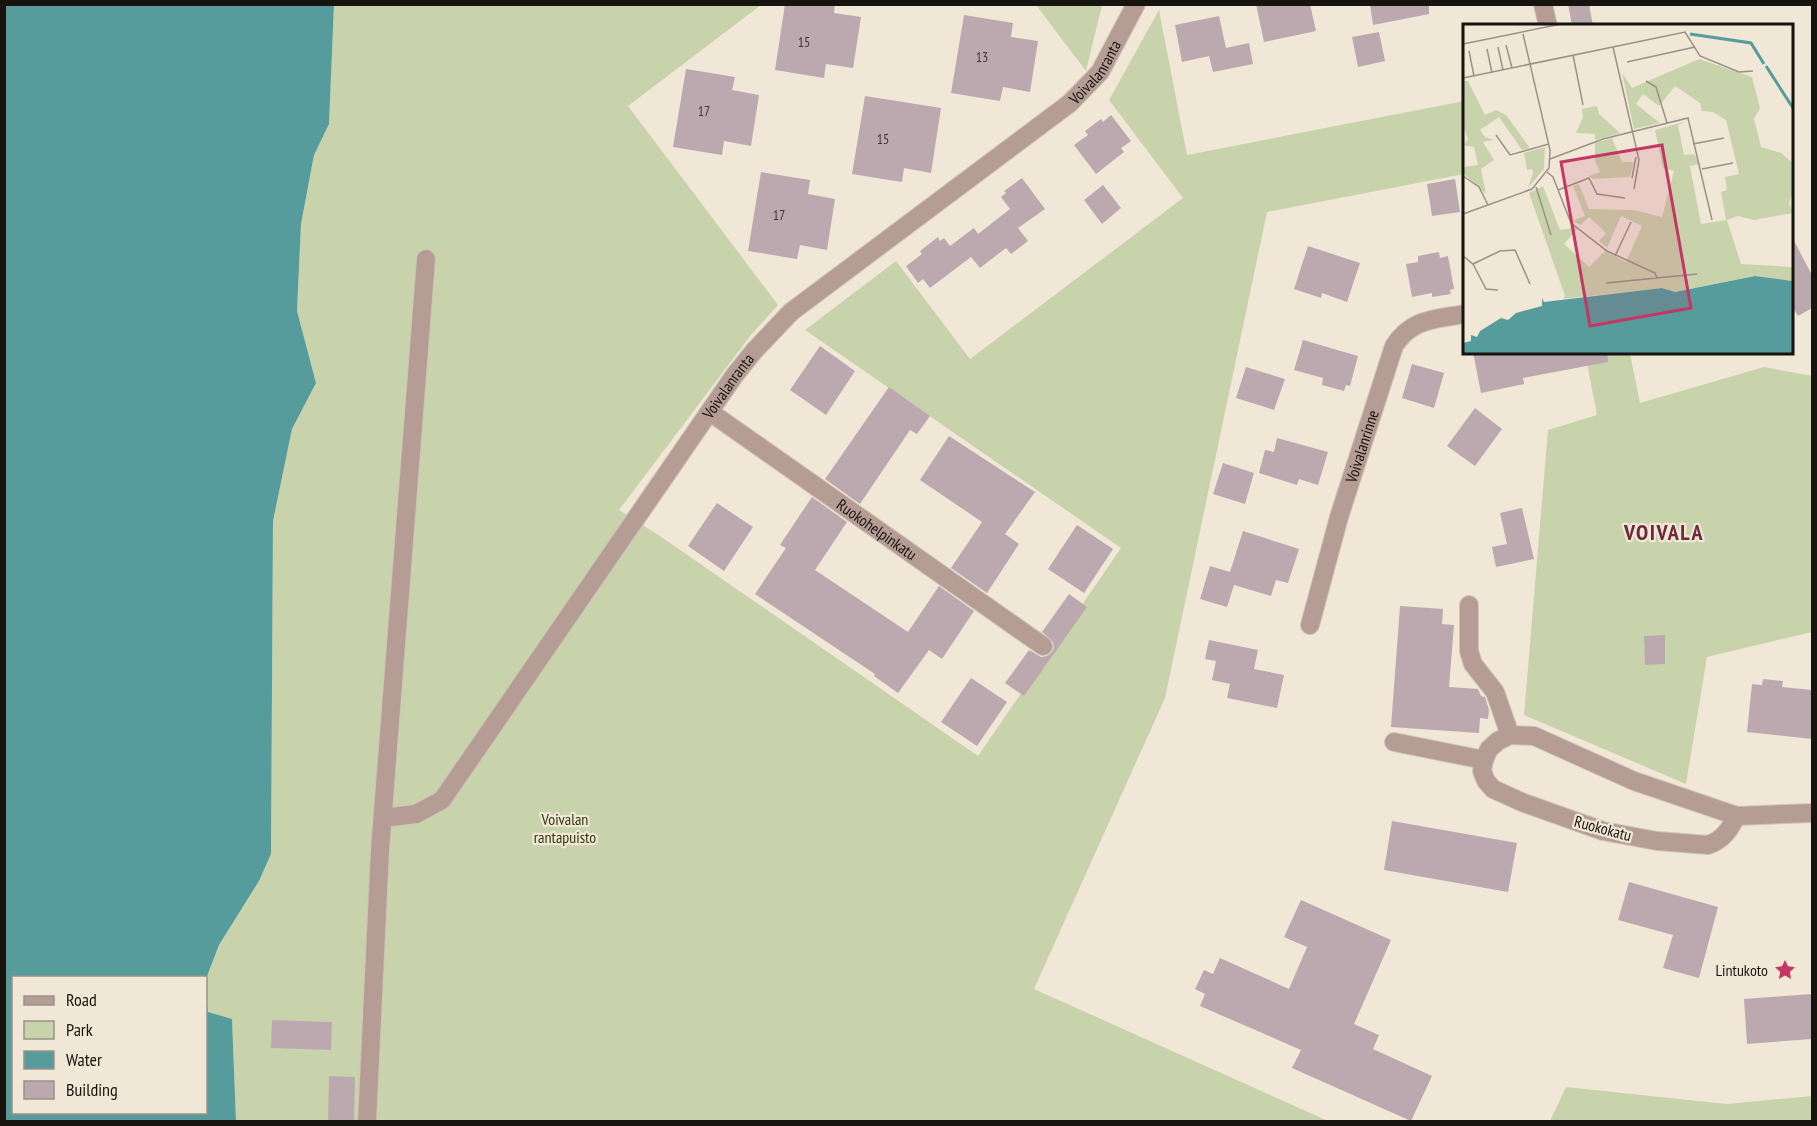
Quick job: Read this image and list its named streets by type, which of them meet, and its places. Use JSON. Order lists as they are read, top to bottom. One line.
{"streets":{"street":["Voivalanranta","Voivalanrinne","Ruokohelpinkatu","Ruokokatu"]},"crossings":[["Voivalanranta","Ruokohelpinkatu"]],"districts":["VOIVALA"],"parks":["Voivalan rantapuisto"],"places":{"place":["Lintukoto"]},"house_numbers":["15","13","17","15","17"],"legend":["Road","Park","Water","Building"]}
